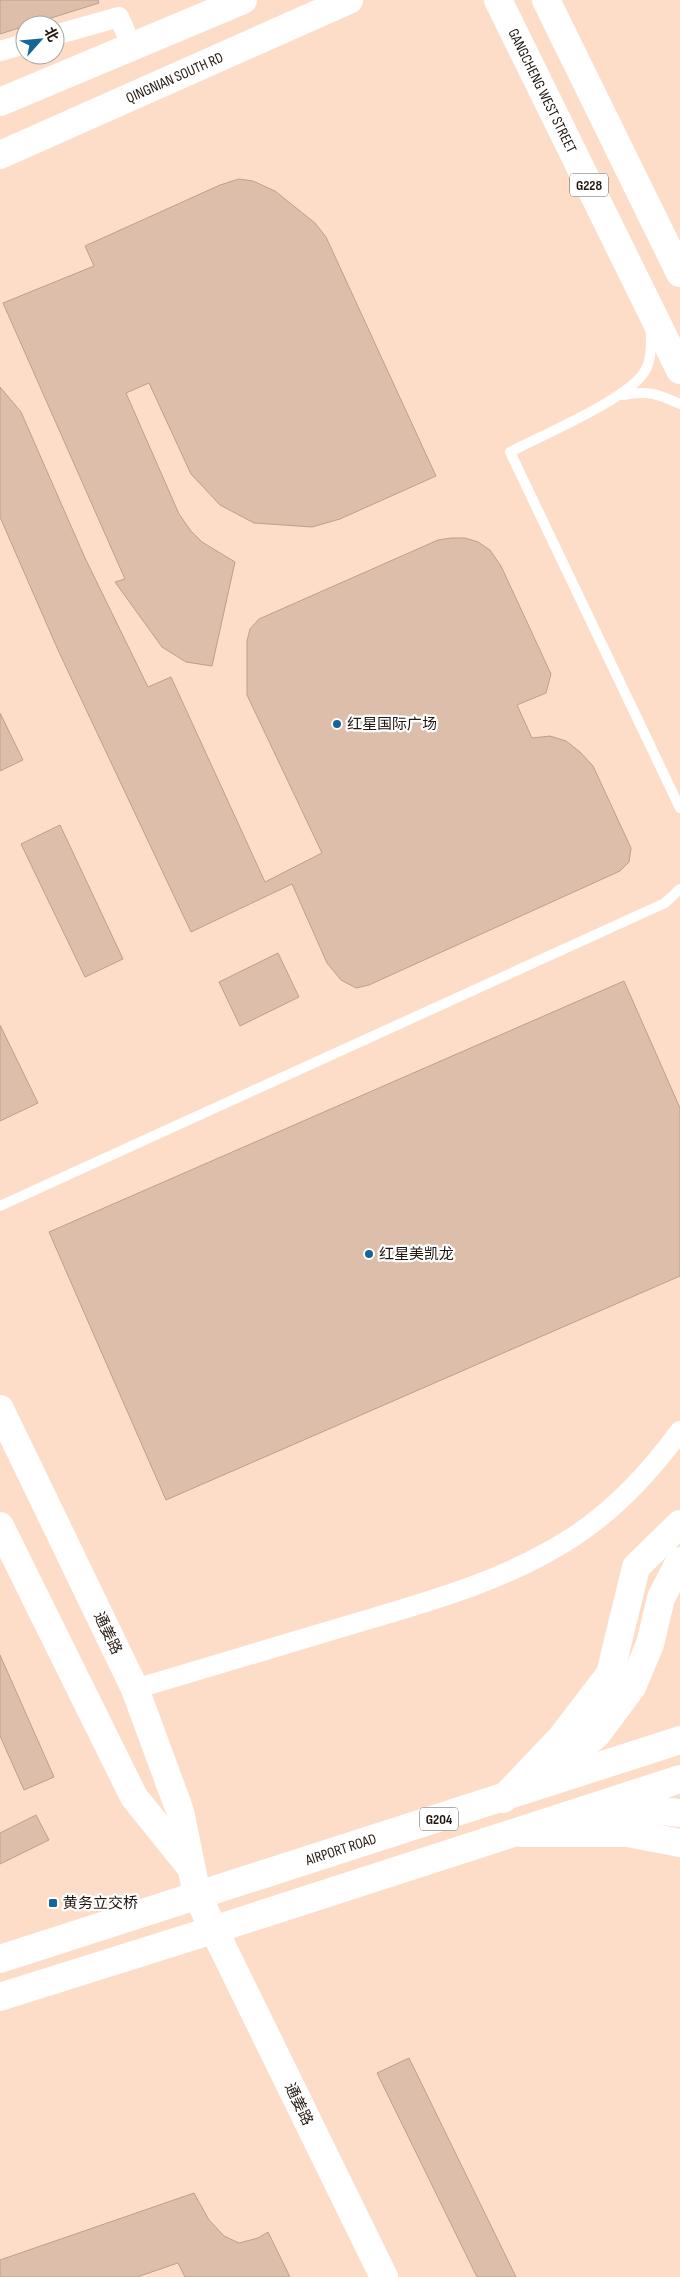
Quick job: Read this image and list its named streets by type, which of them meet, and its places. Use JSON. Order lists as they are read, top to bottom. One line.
{"streets":{"main road":["QINGNIAN SOUTH RD","GANGCHENG WEST STREET","G228","通姜路","G204","AIRPORT ROAD"]},"crossings":[["通姜路","G204"],["通姜路","AIRPORT ROAD"]],"places":{"other":["红星国际广场","红星美凯龙"],"transit":["黄务立交桥"]},"north":"top right"}
